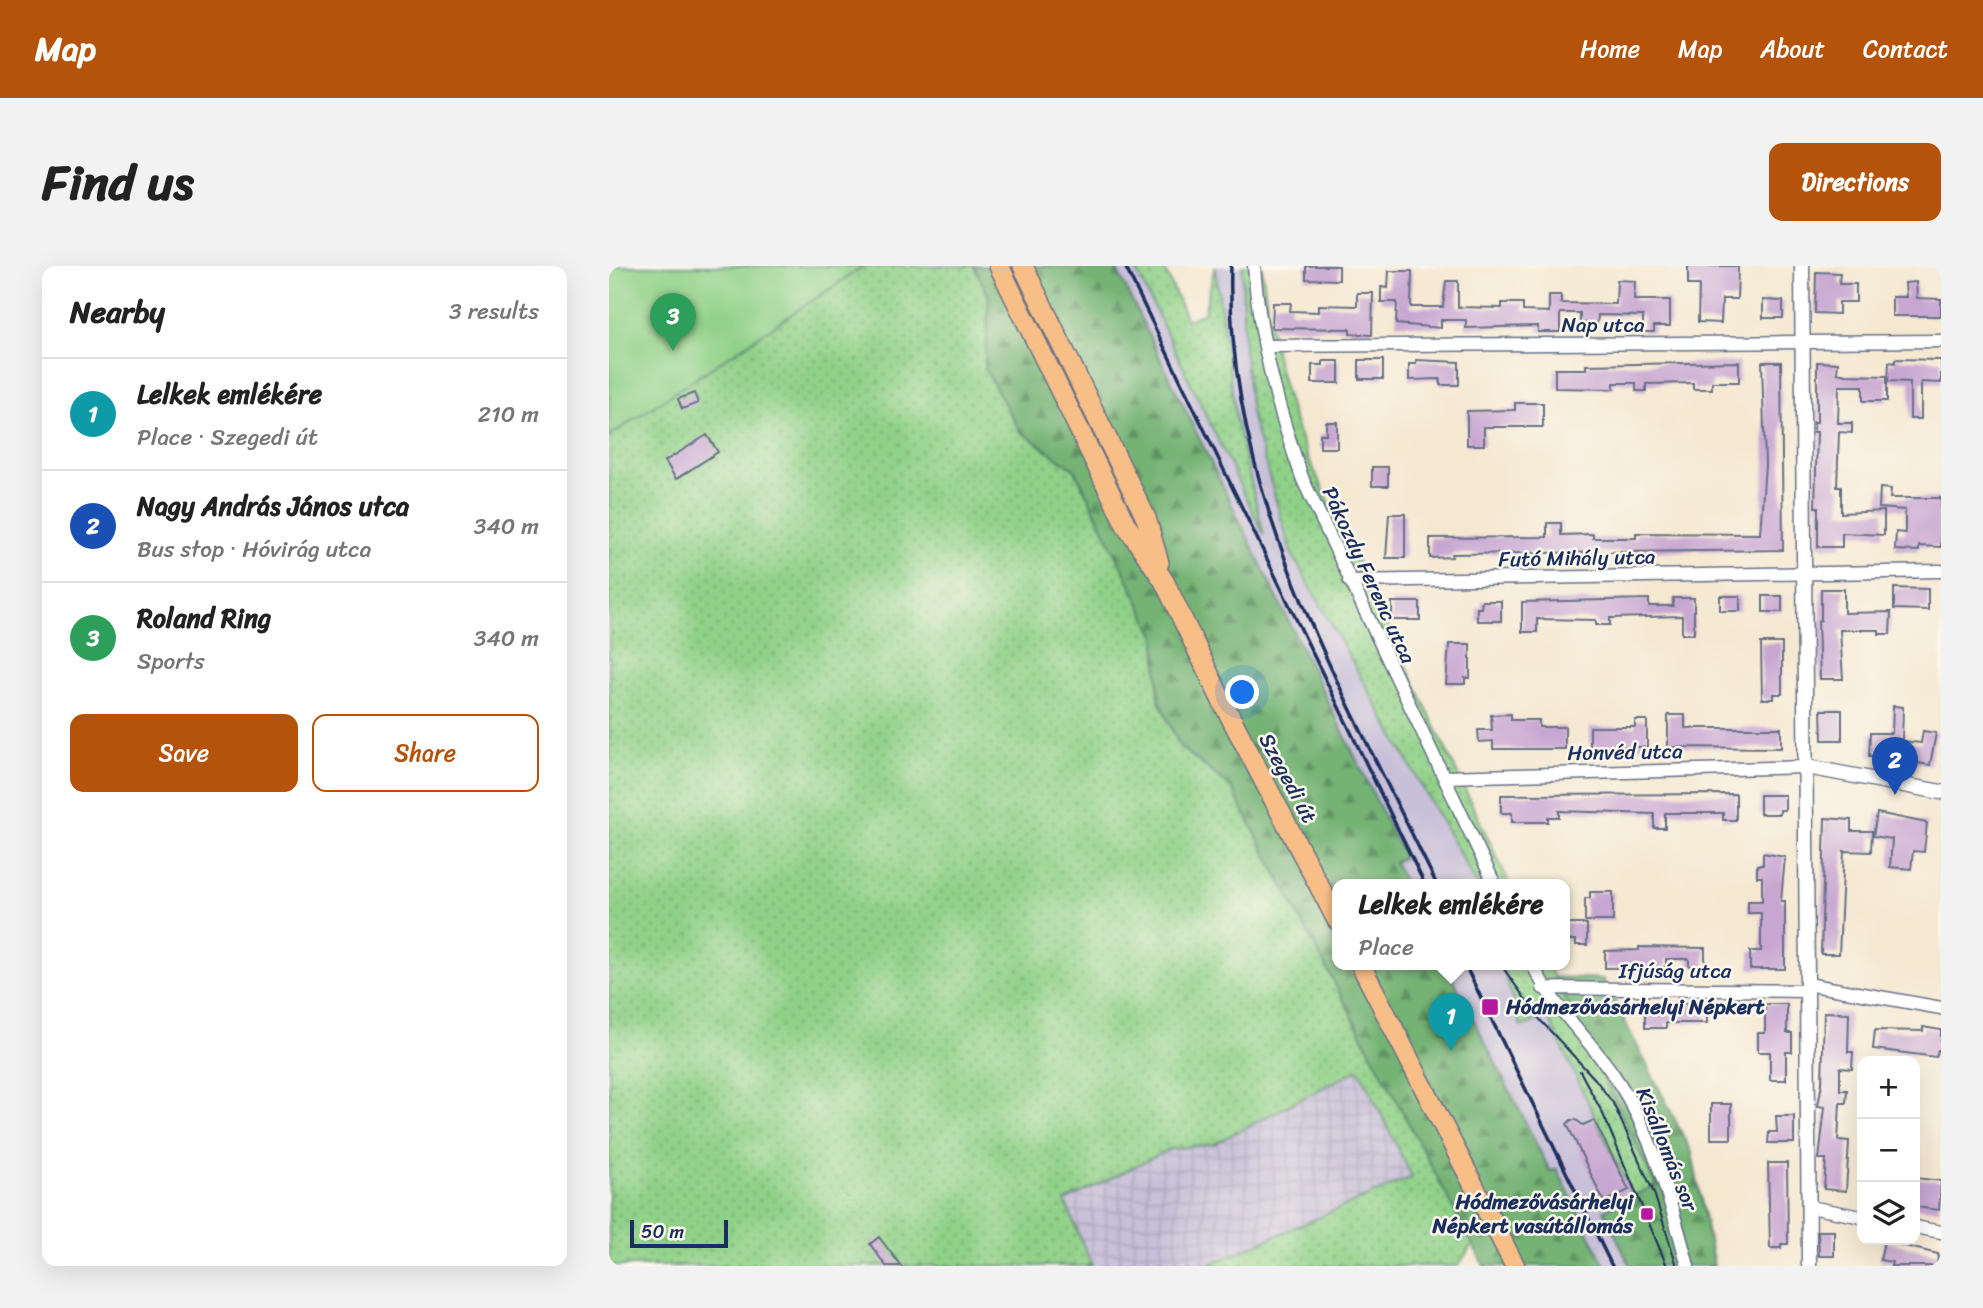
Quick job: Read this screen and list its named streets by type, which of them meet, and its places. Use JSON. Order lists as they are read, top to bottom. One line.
{"streets":{"main road":["Szegedi út"],"street":["Nap utca","Futó Mihály utca","Pákozdy Ferenc utca","Honvéd utca","Ifjúság utca","Kisállomás sor"]},"crossings":[["Nap utca","Pákozdy Ferenc utca"],["Futó Mihály utca","Pákozdy Ferenc utca"],["Pákozdy Ferenc utca","Honvéd utca"],["Ifjúság utca","Kisállomás sor"]],"places":{"transit":["Hódmezővásárhelyi Népkert","Hódmezővásárhelyi Népkert vasútállomás"]},"scale_bar":"50 m","page":{"header":"Map","nav":["Home","Map","About","Contact"],"title":"Find us","buttons":["Directions",["Save","Share"]],"heading":["Nearby","3 results"],"pins":["3","2","1"],"list":[{"mark":"1","name":"Lelkek emlékére","note":"Place · Szegedi út","value":"210 m"},{"mark":"2","name":"Nagy András János utca","note":"Bus stop · Hóvirág utca","value":"340 m"},{"mark":"3","name":"Roland Ring","note":"Sports","value":"340 m"}],"popup":["Lelkek emlékére","Place"],"map_buttons":["+","−"],"scale":"50 m"}}
